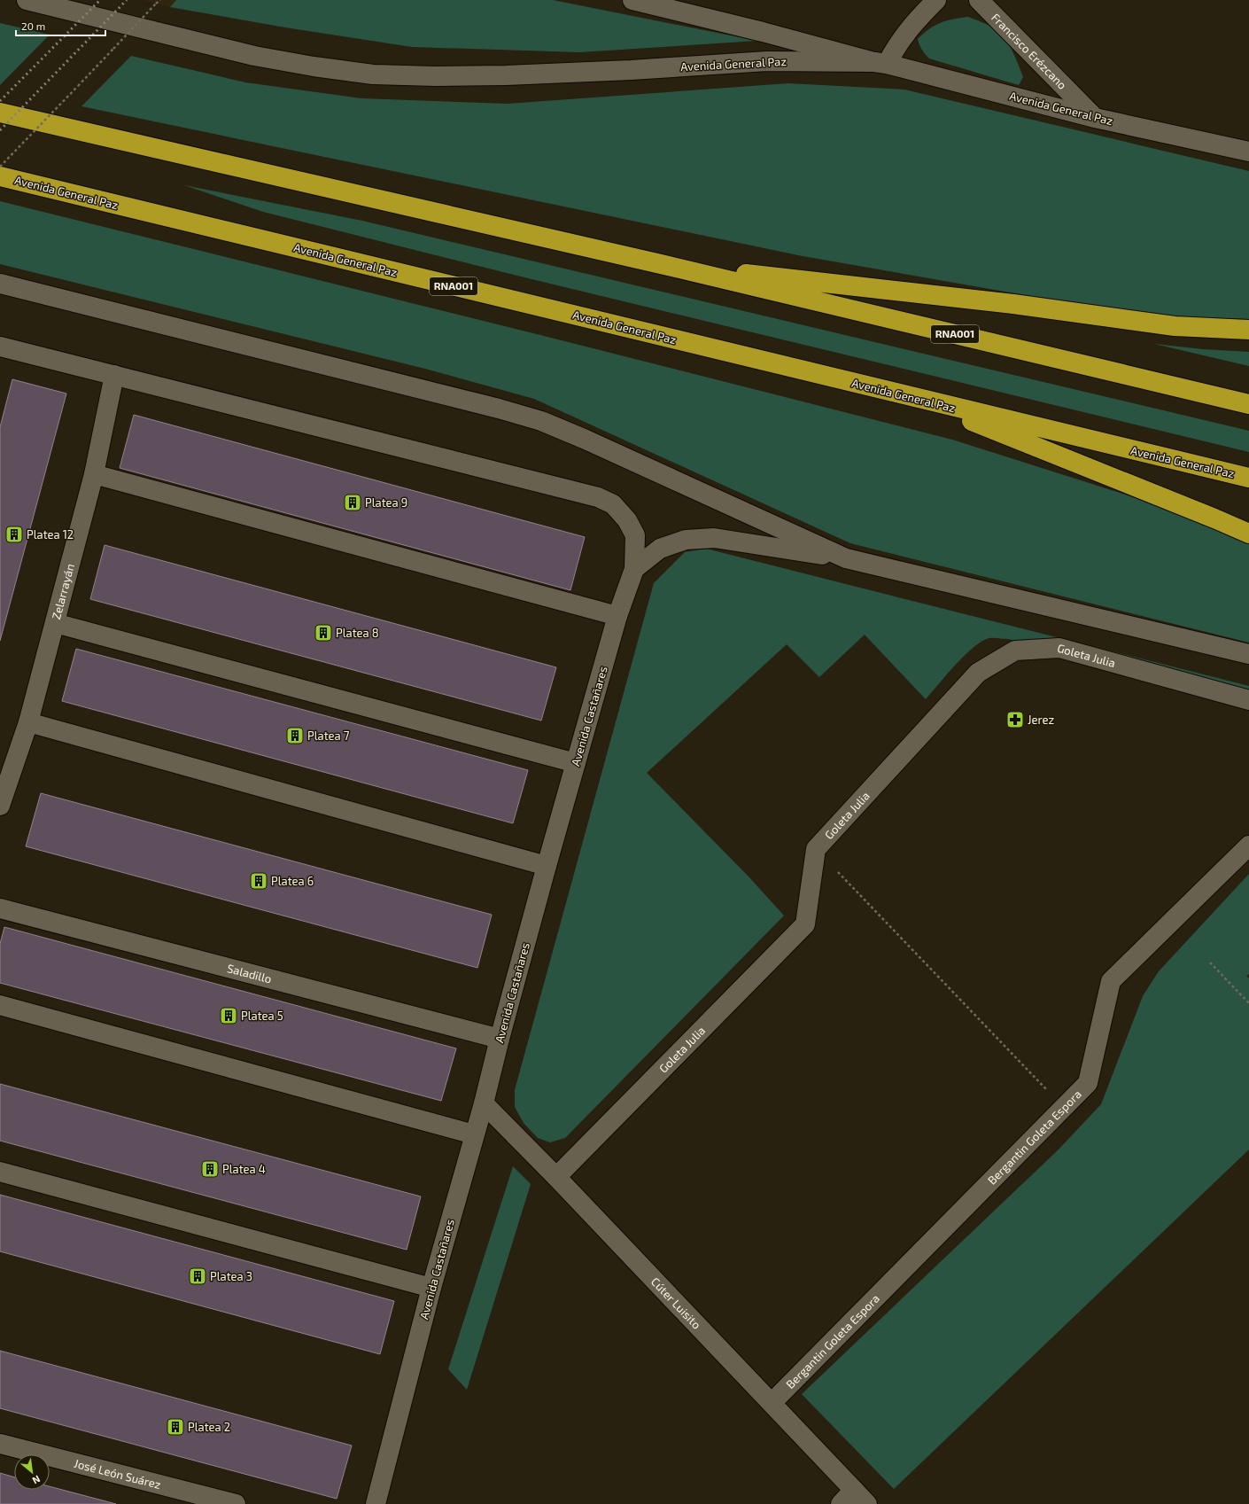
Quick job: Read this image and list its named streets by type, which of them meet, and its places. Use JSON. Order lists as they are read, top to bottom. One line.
{"streets":{"highway":["Avenida General Paz","RNA001"],"street":["Francisco Erézcano","Zelarrayán","Goleta Julia","Avenida Castañares","Saladillo","Bergantin Goleta Espora","Cúter Luisito","José León Suárez"]},"crossings":[["Francisco Erézcano","Avenida General Paz"],["Zelarrayán","Avenida Castañares"],["Goleta Julia","Cúter Luisito"],["Avenida Castañares","Saladillo"],["Avenida Castañares","Cúter Luisito"],["Bergantin Goleta Espora","Cúter Luisito"]],"places":{"building":["Platea 9","Platea 12","Platea 8","Platea 7","Platea 6","Platea 5","Platea 4","Platea 3","Platea 2"],"pharmacy":["Jerez"]},"scale_bar":"20 m","north":"bottom right"}
